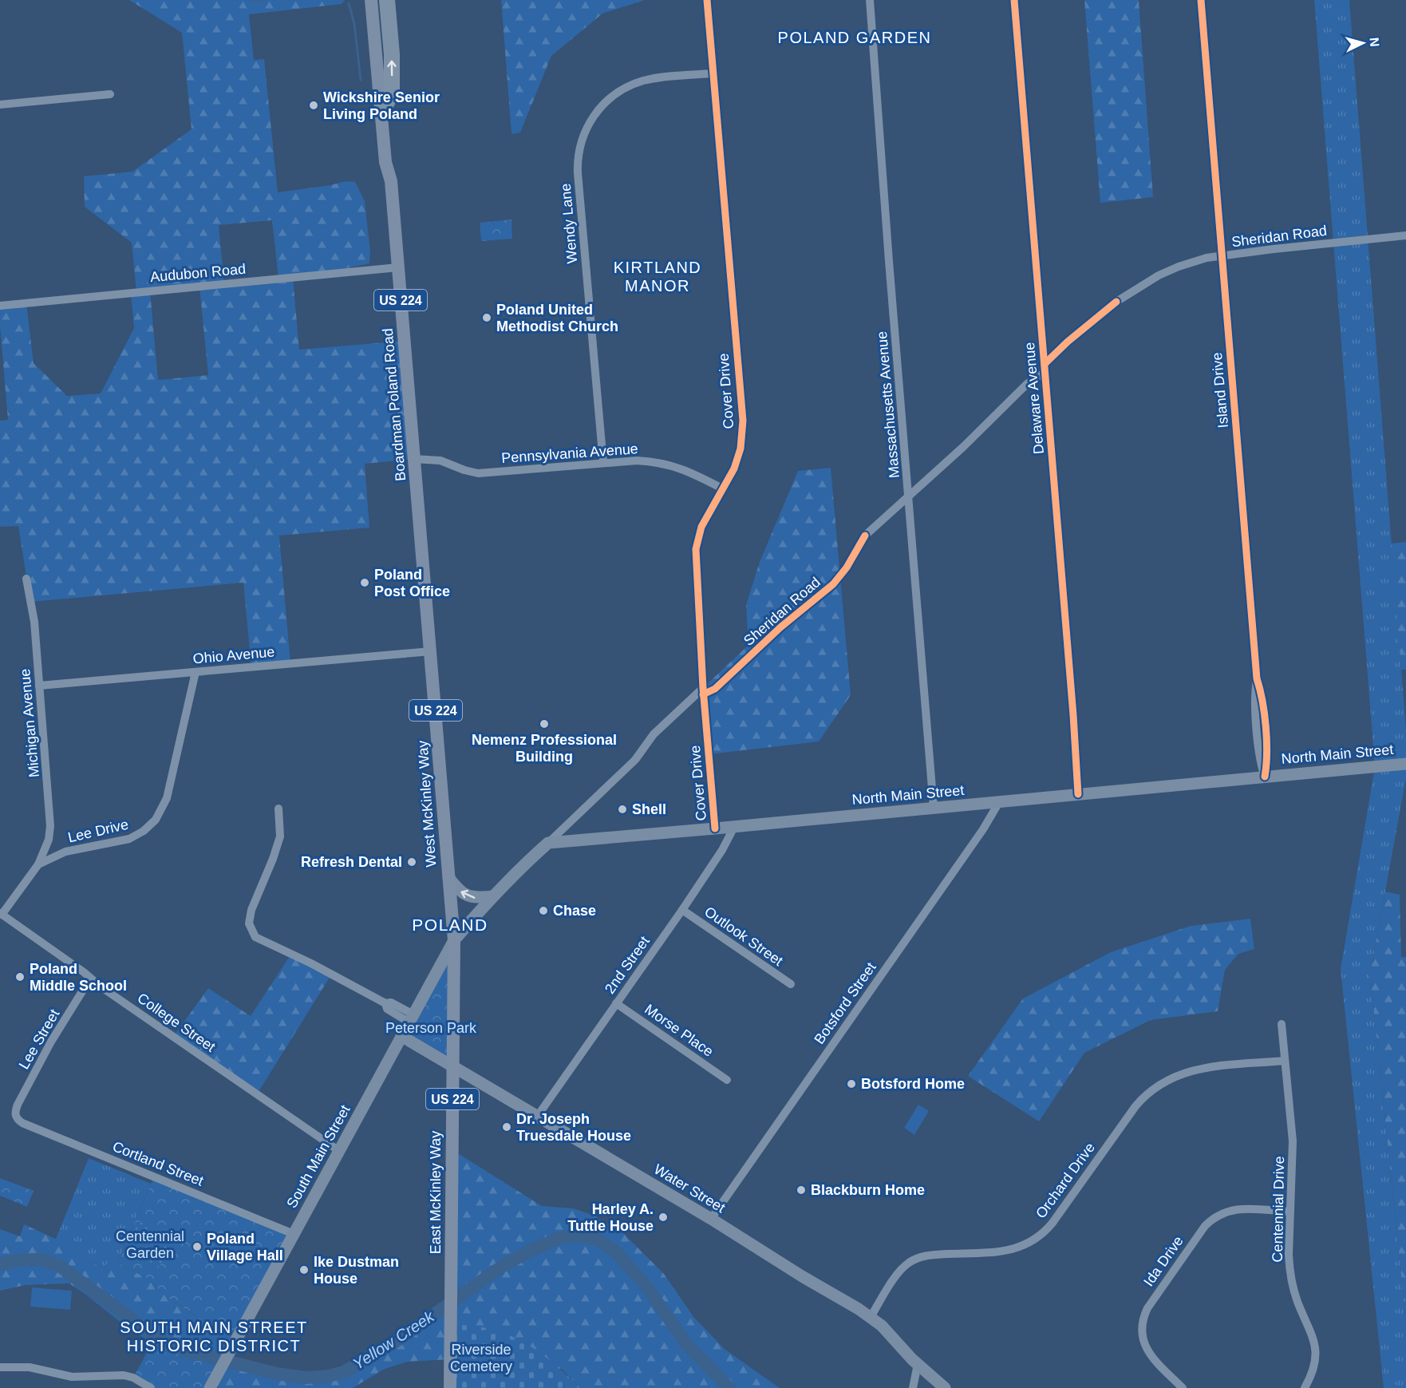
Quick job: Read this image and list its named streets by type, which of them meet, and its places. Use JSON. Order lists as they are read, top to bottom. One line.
{"streets":{"main road":["US 224","Boardman Poland Road","North Main Street","West McKinley Way","South Main Street","Water Street","East McKinley Way"],"street":["Wendy Lane","Sheridan Road","Audubon Road","Island Drive","Cover Drive","Delaware Avenue","Massachusetts Avenue","Pennsylvania Avenue","Ohio Avenue","Michigan Avenue","Lee Drive","Outlook Street","2nd Street","Botsford Street","College Street","Morse Place","Lee Street","Cortland Street","Orchard Drive","Centennial Drive","Ida Drive"]},"crossings":[["Wendy Lane","Cover Drive"],["Wendy Lane","Pennsylvania Avenue"],["Sheridan Road","Island Drive"],["Audubon Road","Boardman Poland Road"],["Island Drive","North Main Street"],["Cover Drive","Pennsylvania Avenue"],["Cover Drive","North Main Street"],["Delaware Avenue","North Main Street"],["Boardman Poland Road","Pennsylvania Avenue"],["Boardman Poland Road","West McKinley Way"],["Massachusetts Avenue","North Main Street"],["Ohio Avenue","Michigan Avenue"],["Ohio Avenue","West McKinley Way"],["Ohio Avenue","Lee Drive"],["Michigan Avenue","Lee Drive"],["North Main Street","2nd Street"],["North Main Street","Botsford Street"],["West McKinley Way","South Main Street"],["West McKinley Way","East McKinley Way"],["Lee Drive","College Street"],["Outlook Street","2nd Street"],["2nd Street","Morse Place"],["2nd Street","Water Street"],["Botsford Street","Water Street"],["College Street","Lee Street"],["College Street","South Main Street"],["Lee Street","Cortland Street"],["South Main Street","Cortland Street"],["South Main Street","Water Street"],["South Main Street","East McKinley Way"],["Orchard Drive","Water Street"],["Orchard Drive","Centennial Drive"],["Water Street","East McKinley Way"],["Centennial Drive","Ida Drive"]],"districts":["POLAND GARDEN","KIRTLAND MANOR","POLAND","SOUTH MAIN STREET HISTORIC DISTRICT"],"water":["Yellow Creek"],"parks":["Peterson Park","Centennial Garden","Riverside Cemetery"],"places":["Wickshire Senior Living Poland","Poland United Methodist Church","Poland Post Office","Nemenz Professional Building","Shell","Refresh Dental","Chase","Poland Middle School","Botsford Home","Dr. Joseph Truesdale House","Blackburn Home","Harley A. Tuttle House","Poland Village Hall","Ike Dustman House"],"north":"right"}
